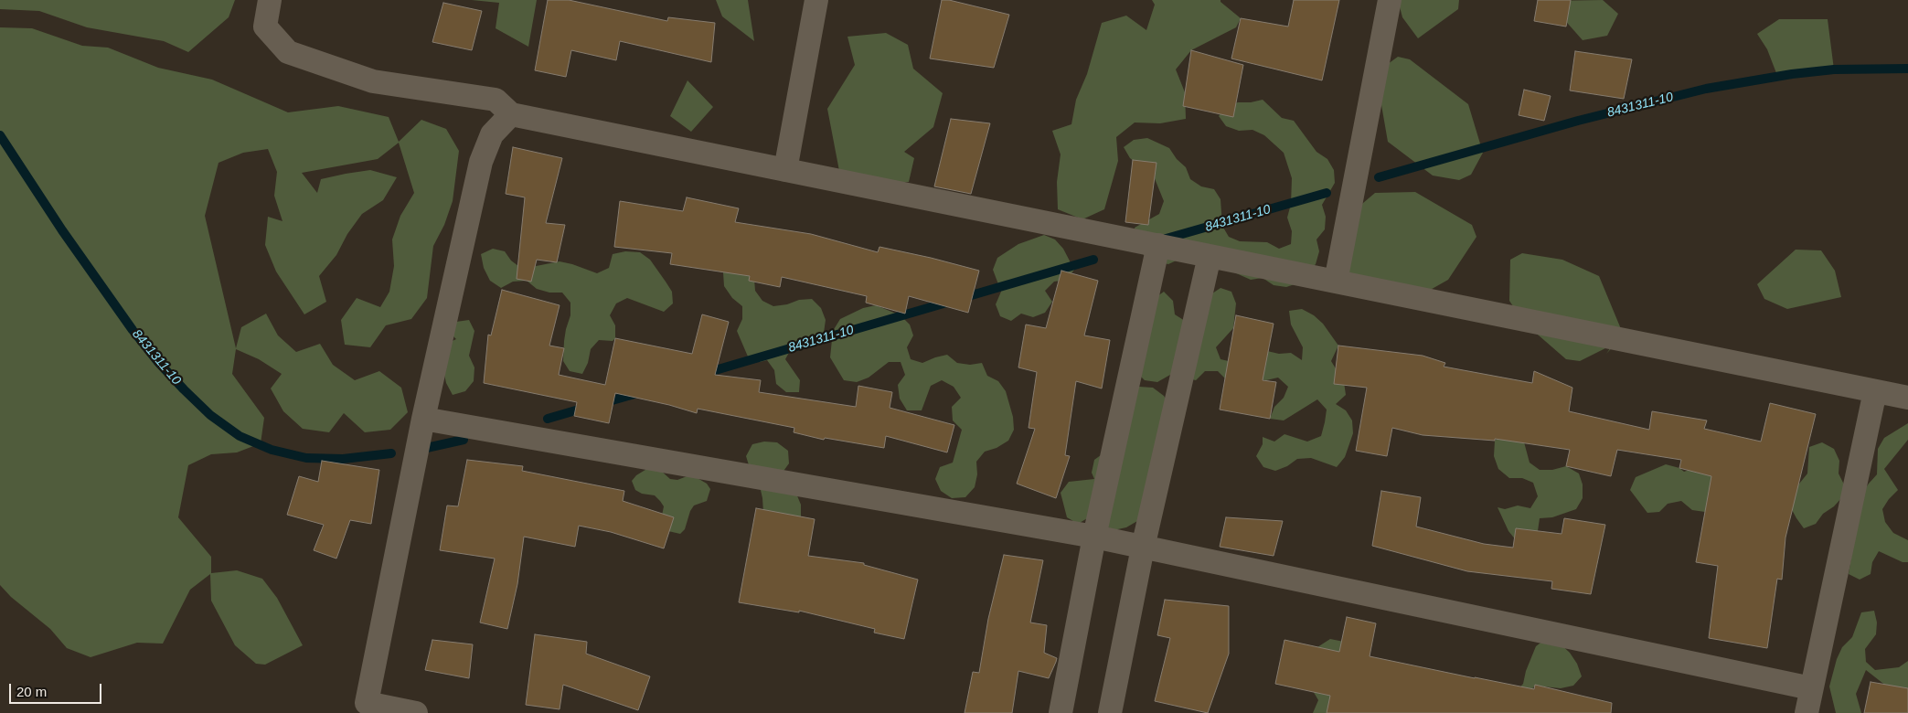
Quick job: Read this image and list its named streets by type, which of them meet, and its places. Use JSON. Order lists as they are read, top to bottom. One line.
{"water":["8431311-10"],"scale_bar":"20 m"}
